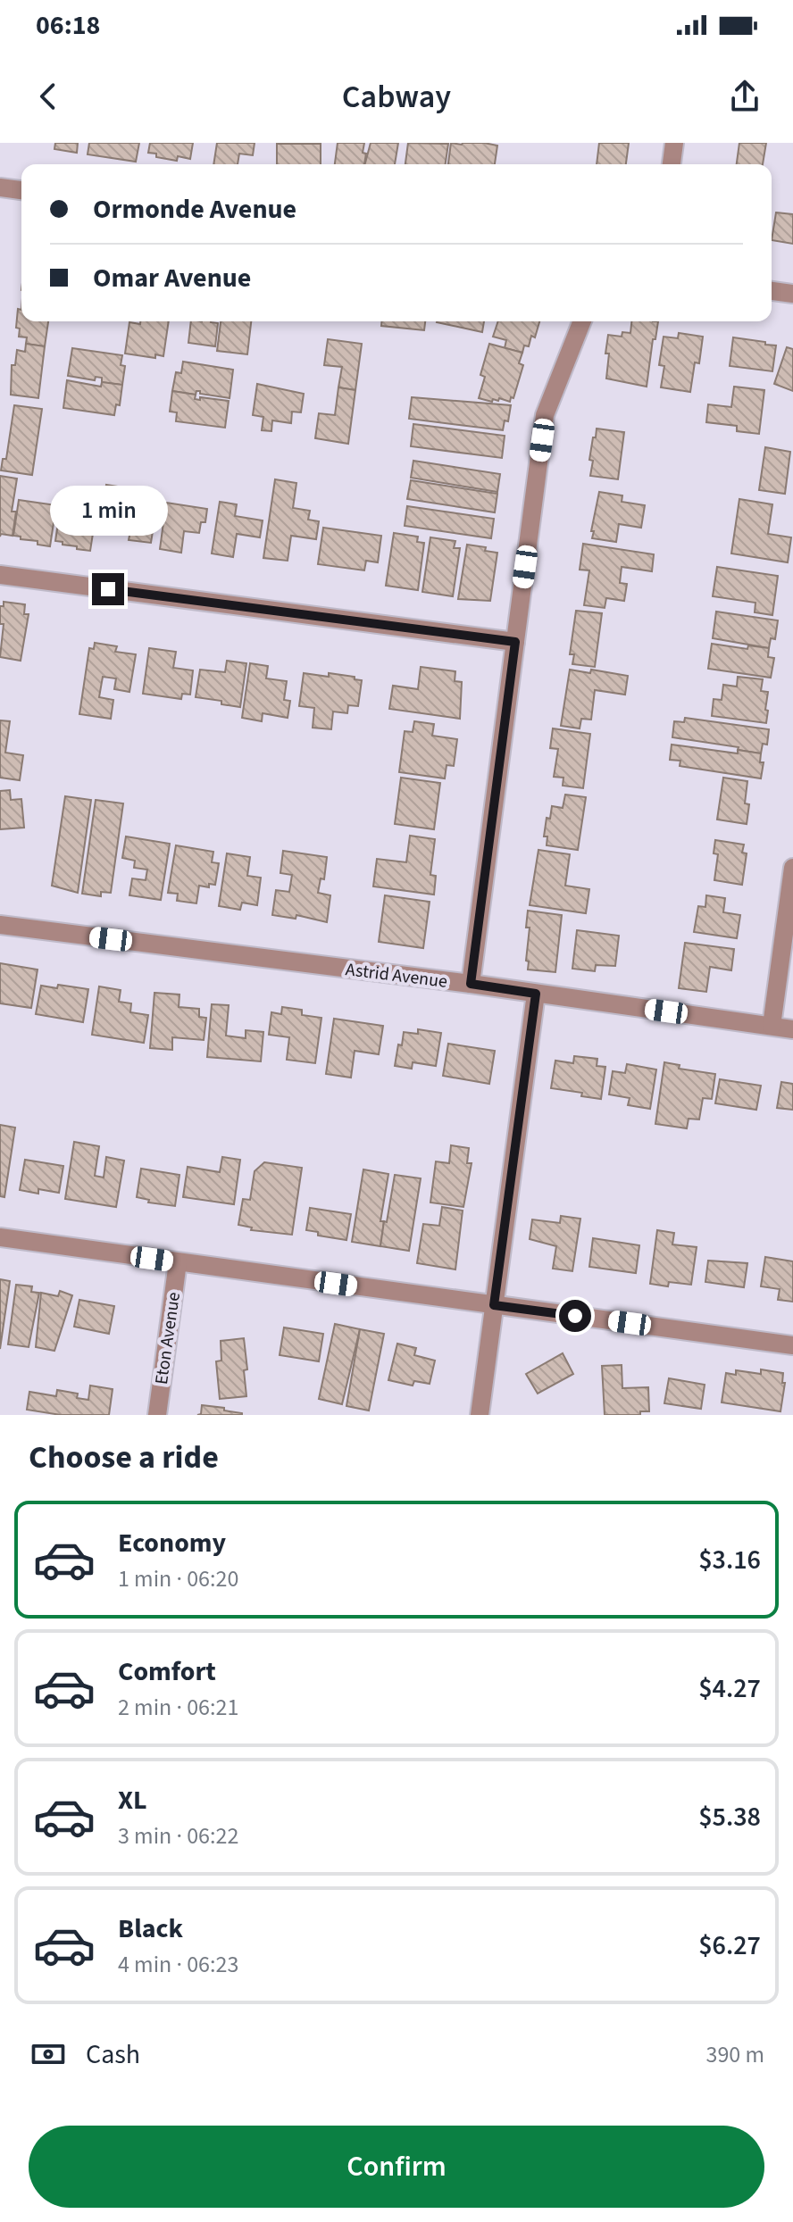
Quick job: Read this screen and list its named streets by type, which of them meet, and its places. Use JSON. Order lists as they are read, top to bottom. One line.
{"streets":{"street":["Astrid Avenue","Eton Avenue"]},"page":{"status":"06:18","header":"Cabway","banner":["Ormonde Avenue","Omar Avenue"],"bubble":"1 min","heading":"Choose a ride","list":[{"name":"Economy","note":"1 min · 06:20","value":"$3.16"},{"name":"Comfort","note":"2 min · 06:21","value":"$4.27"},{"name":"XL","note":"3 min · 06:22","value":"$5.38"},{"name":"Black","note":"4 min · 06:23","value":"$6.27"}],"pay":["Cash","390 m"],"buttons":"Confirm"}}
